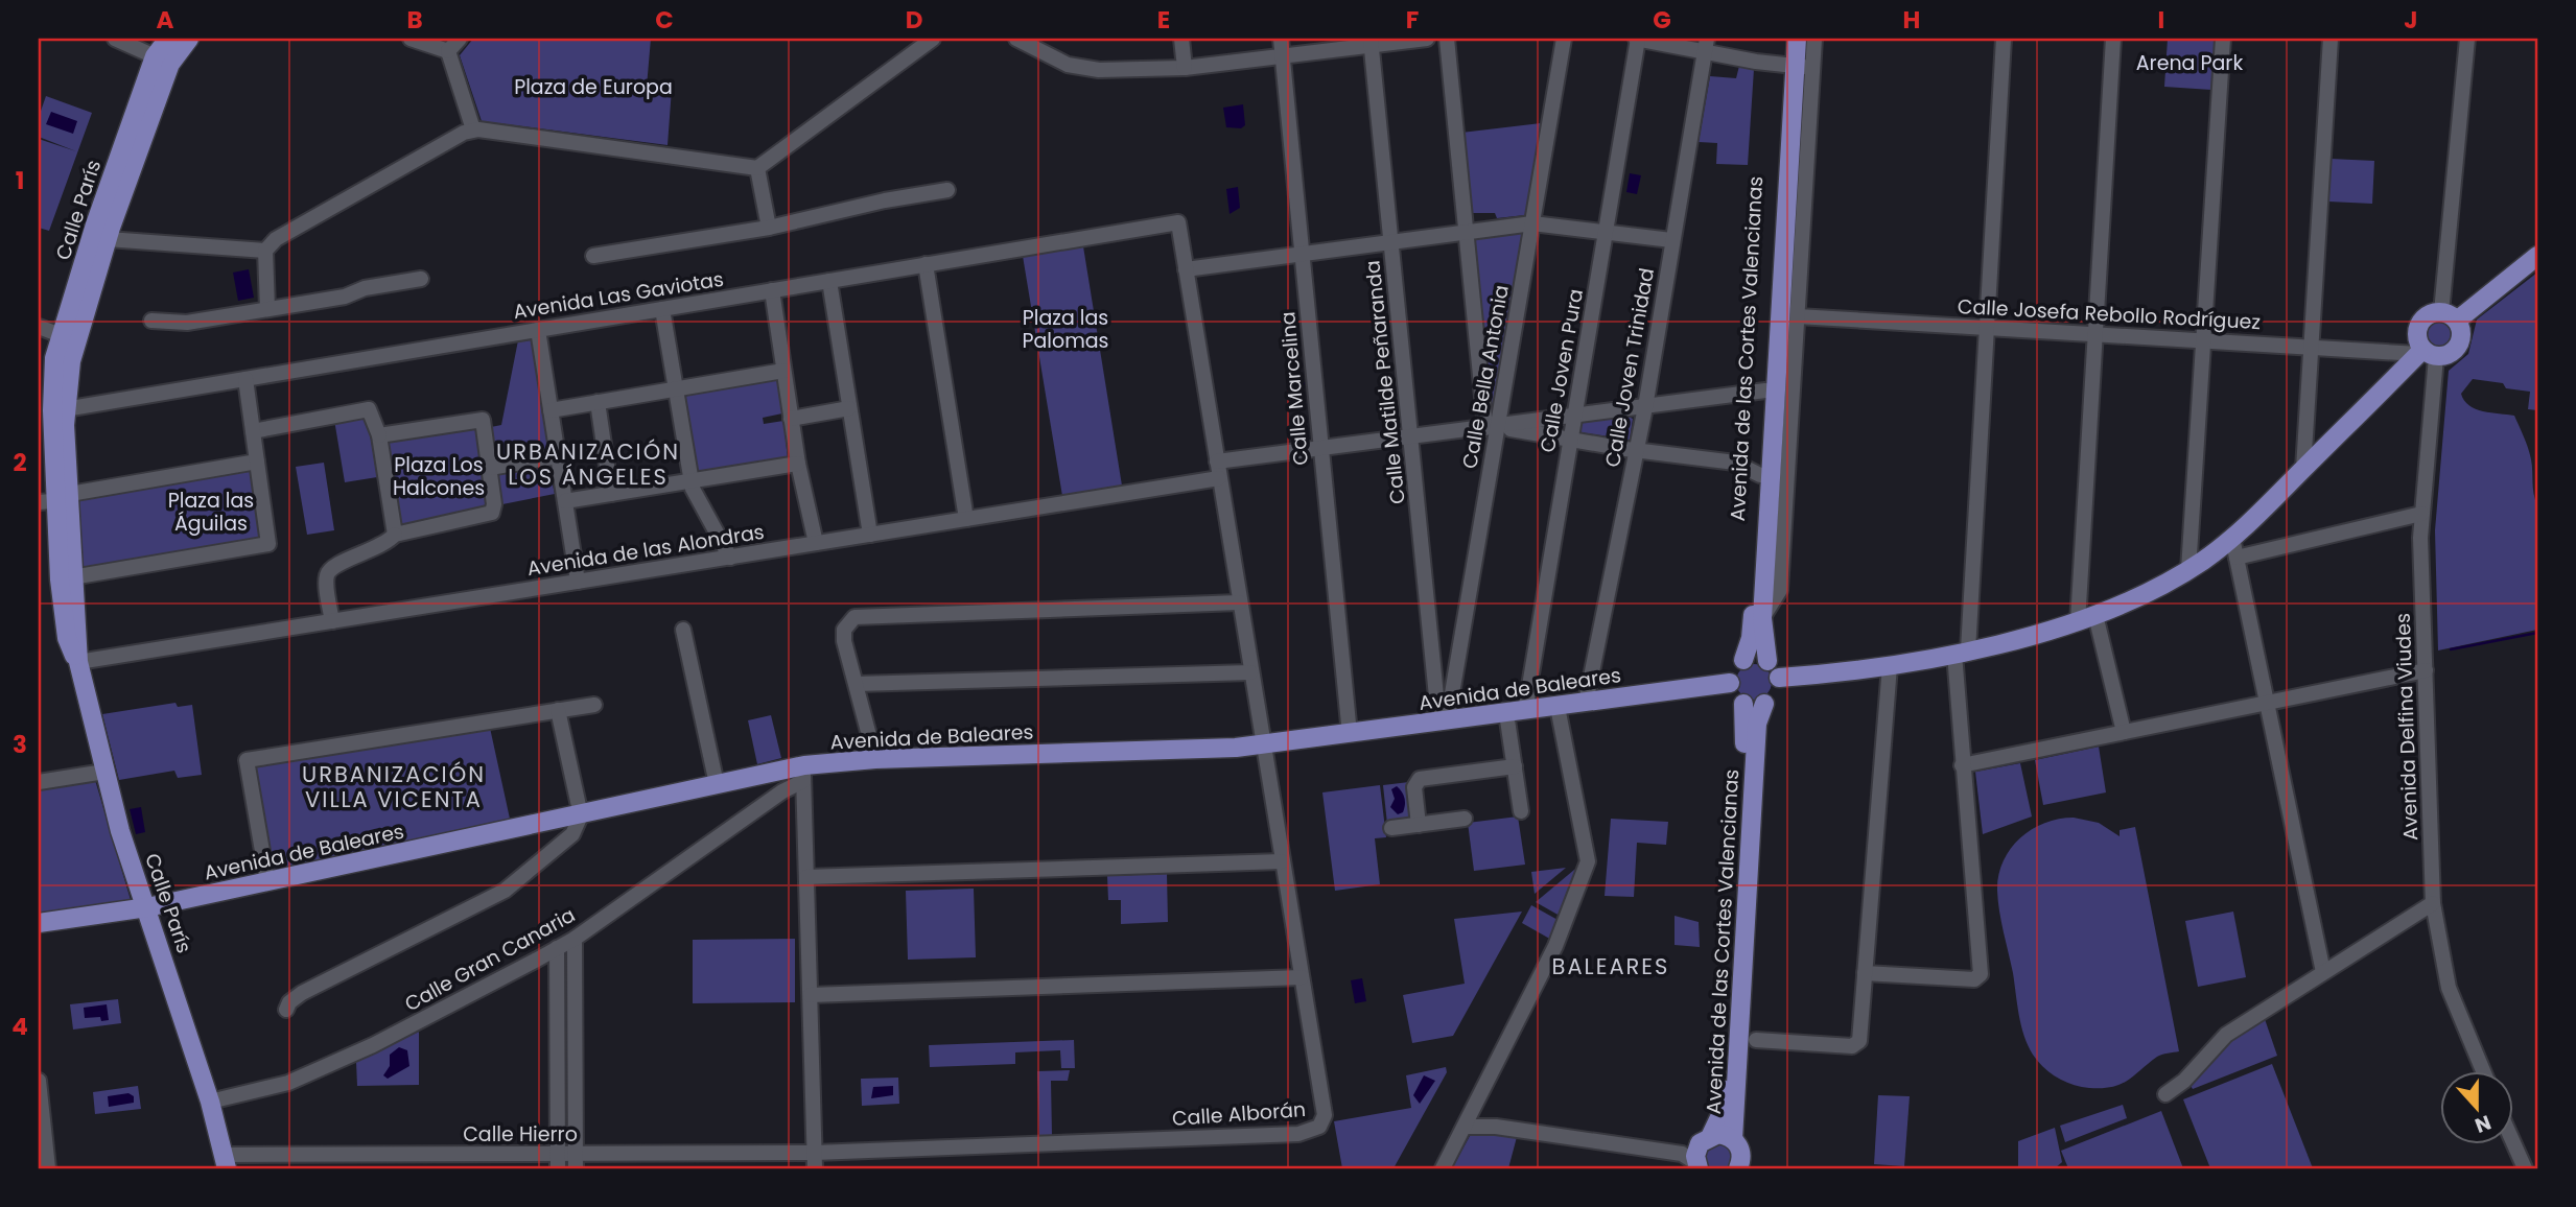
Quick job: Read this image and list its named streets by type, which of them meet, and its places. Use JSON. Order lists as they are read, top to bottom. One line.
{"streets":{"main road":["Calle París","Avenida de las Cortes Valencianas","Avenida de Baleares"],"street":["Avenida Las Gaviotas","Calle Josefa Rebollo Rodríguez","Calle Joven Trinidad","Calle Joven Pura","Calle Bella Antonia","Calle Matilde Peñaranda","Calle Marcelina","Avenida de las Alondras","Avenida Delfina Viudes","Calle Gran Canaria","Calle Alborán","Calle Hierro"]},"crossings":[["Calle París","Avenida Las Gaviotas"],["Calle París","Avenida de las Alondras"],["Calle París","Avenida de Baleares"],["Calle París","Calle Gran Canaria"],["Calle París","Calle Hierro"],["Avenida Las Gaviotas","Calle Alborán"],["Calle Josefa Rebollo Rodríguez","Avenida de las Cortes Valencianas"],["Calle Josefa Rebollo Rodríguez","Avenida Delfina Viudes"],["Avenida de las Cortes Valencianas","Avenida de Baleares"],["Calle Joven Trinidad","Avenida de Baleares"],["Calle Joven Pura","Avenida de Baleares"],["Calle Bella Antonia","Calle Matilde Peñaranda"],["Calle Bella Antonia","Avenida de Baleares"],["Calle Matilde Peñaranda","Avenida de Baleares"],["Calle Marcelina","Avenida de Baleares"],["Avenida de las Alondras","Calle Alborán"],["Avenida de Baleares","Calle Gran Canaria"],["Avenida de Baleares","Calle Alborán"],["Calle Alborán","Calle Hierro"]],"districts":["URBANIZACIÓN LOS ÁNGELES","URBANIZACIÓN VILLA VICENTA","BALEARES"],"parks":["Arena Park","Plaza de Europa","Plaza las Palomas","Plaza Los Halcones","Plaza las Águilas"],"north":"bottom","grid":{"columns":["A","B","C","D","E","F","G","H","I","J"],"rows":["1","2","3","4"]}}
